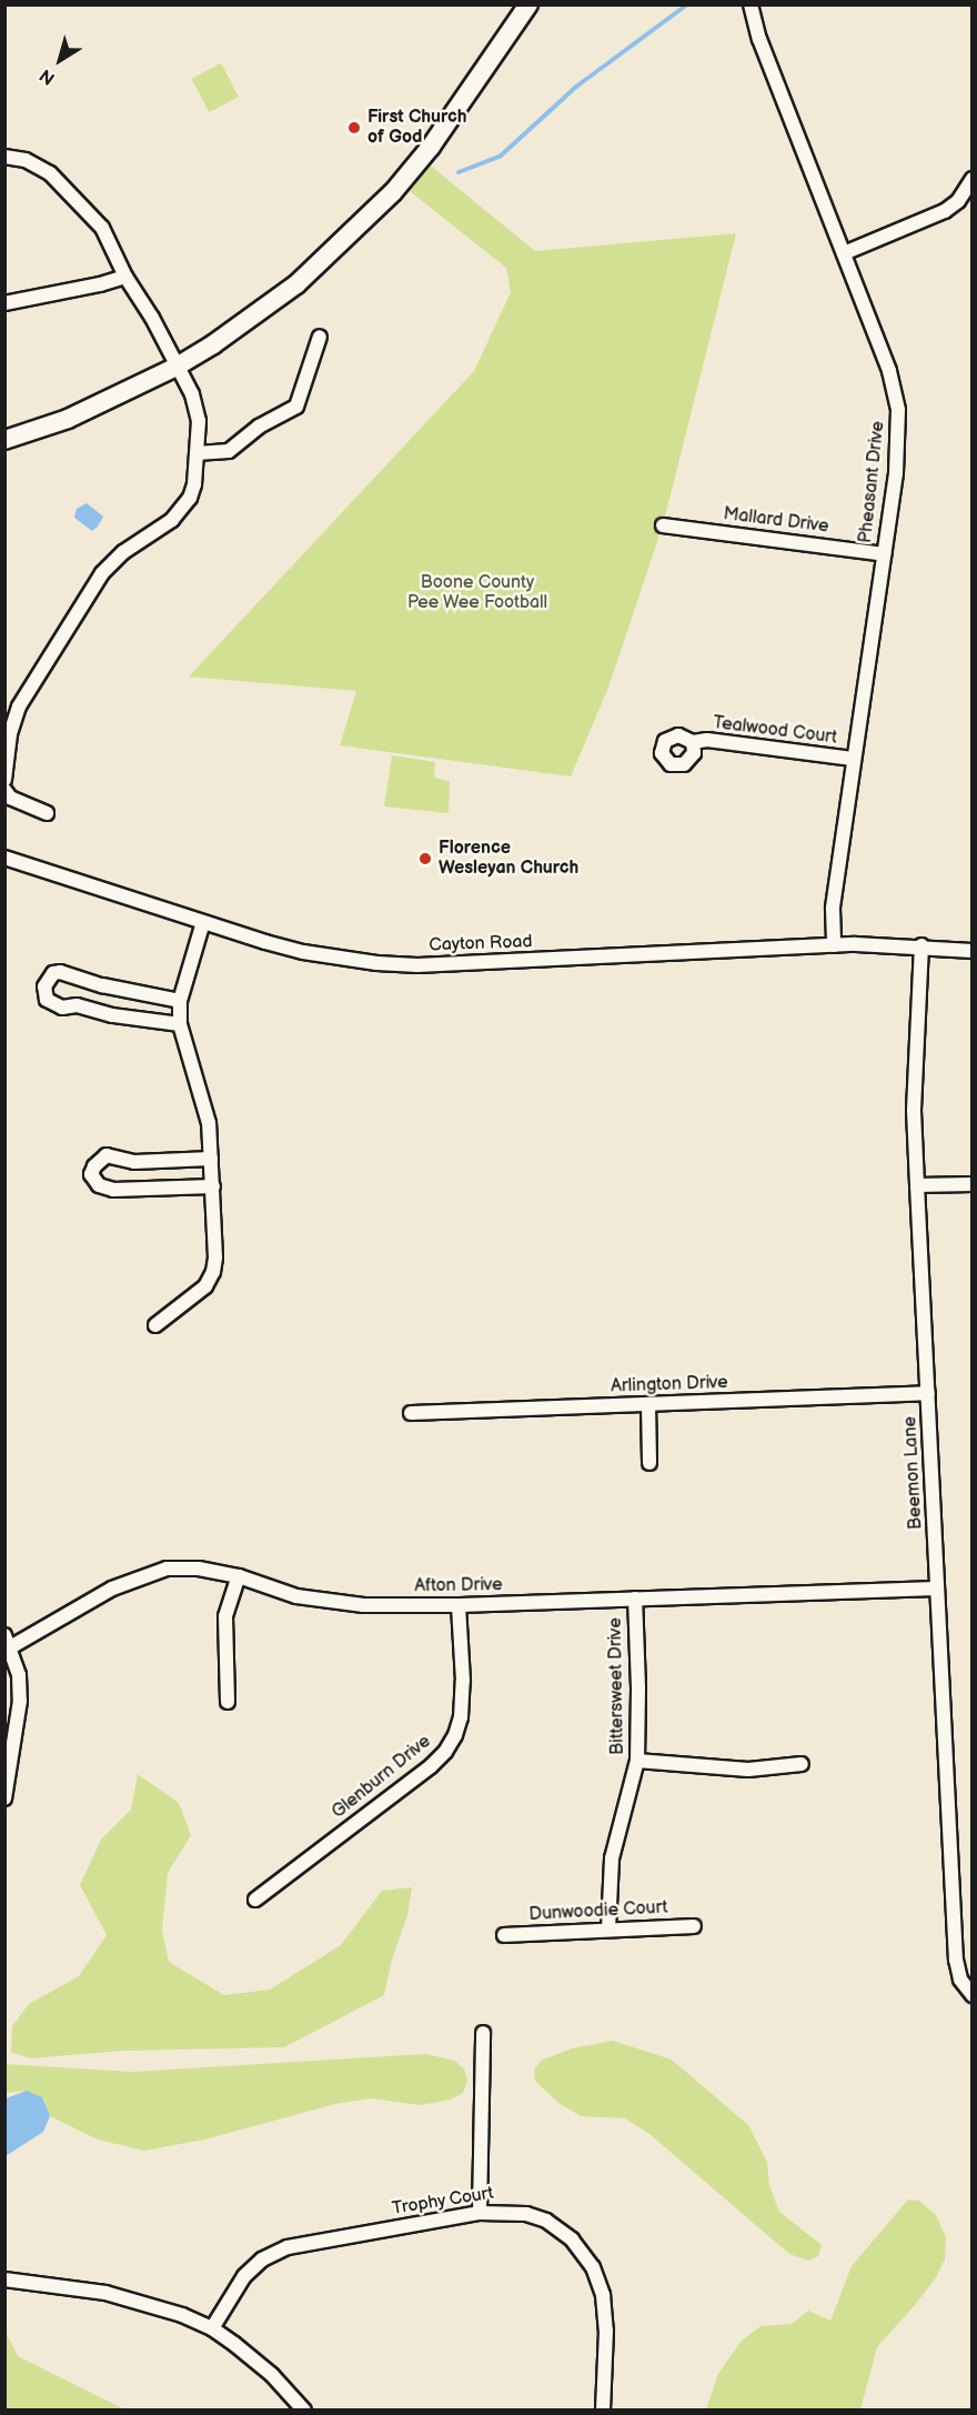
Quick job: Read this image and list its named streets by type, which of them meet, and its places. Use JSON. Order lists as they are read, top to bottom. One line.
{"streets":{"street":["Pheasant Drive","Mallard Drive","Tealwood Court","Cayton Road","Arlington Drive","Beemon Lane","Afton Drive","Bittersweet Drive","Glenburn Drive","Dunwoodie Court","Trophy Court"]},"crossings":[["Pheasant Drive","Mallard Drive"],["Pheasant Drive","Tealwood Court"],["Pheasant Drive","Cayton Road"],["Cayton Road","Beemon Lane"],["Arlington Drive","Beemon Lane"],["Beemon Lane","Afton Drive"],["Afton Drive","Bittersweet Drive"],["Afton Drive","Glenburn Drive"],["Bittersweet Drive","Dunwoodie Court"]],"parks":["Boone County Pee Wee Football"],"places":["First Church of God","Florence Wesleyan Church"],"north":"bottom left"}
